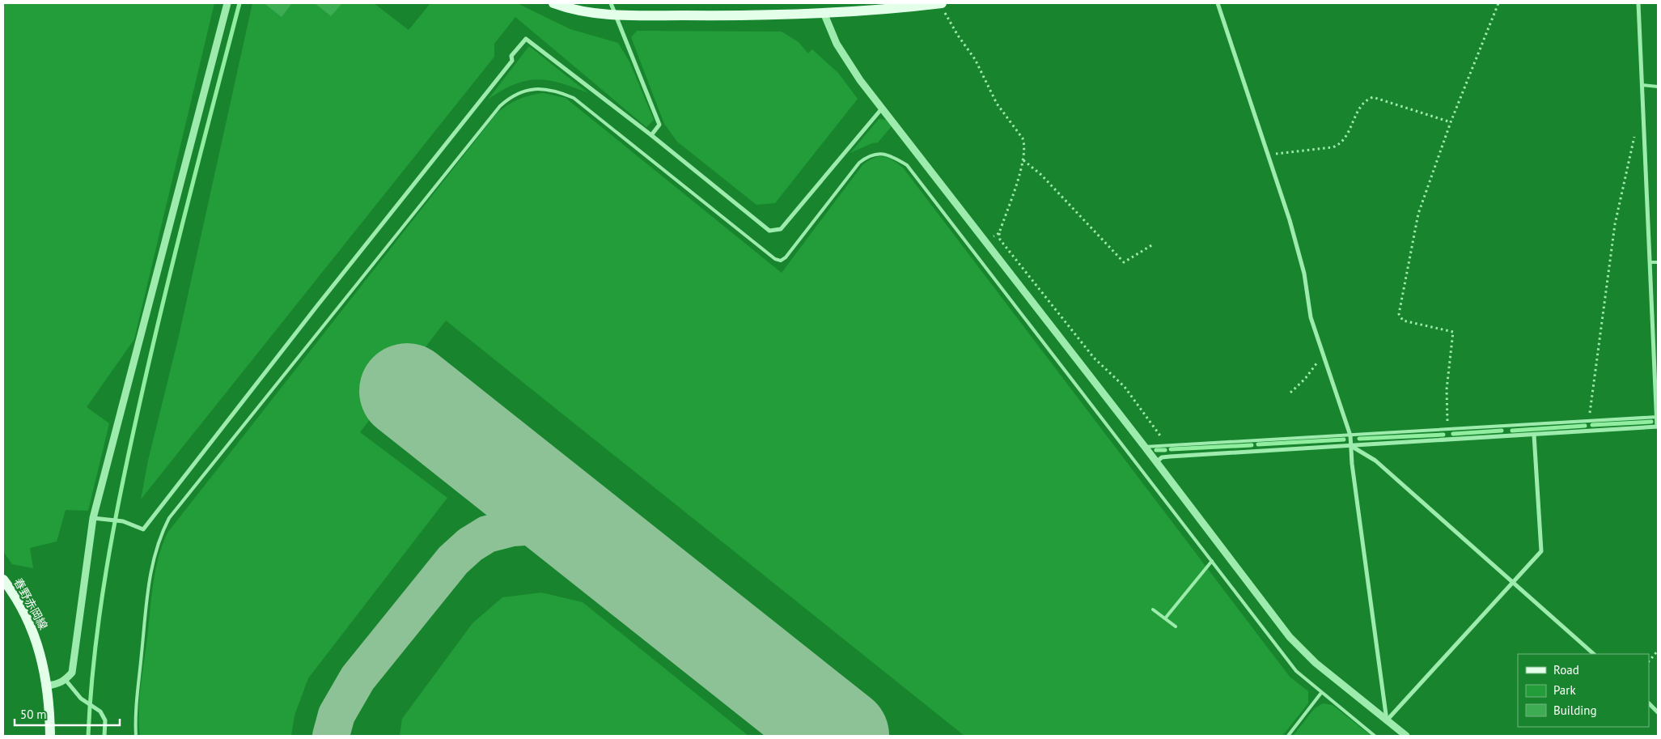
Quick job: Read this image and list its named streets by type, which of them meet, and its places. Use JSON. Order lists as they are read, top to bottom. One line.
{"streets":{"main road":["春野赤岡線"]},"legend":["Road","Park","Building"],"scale_bar":"50 m"}
